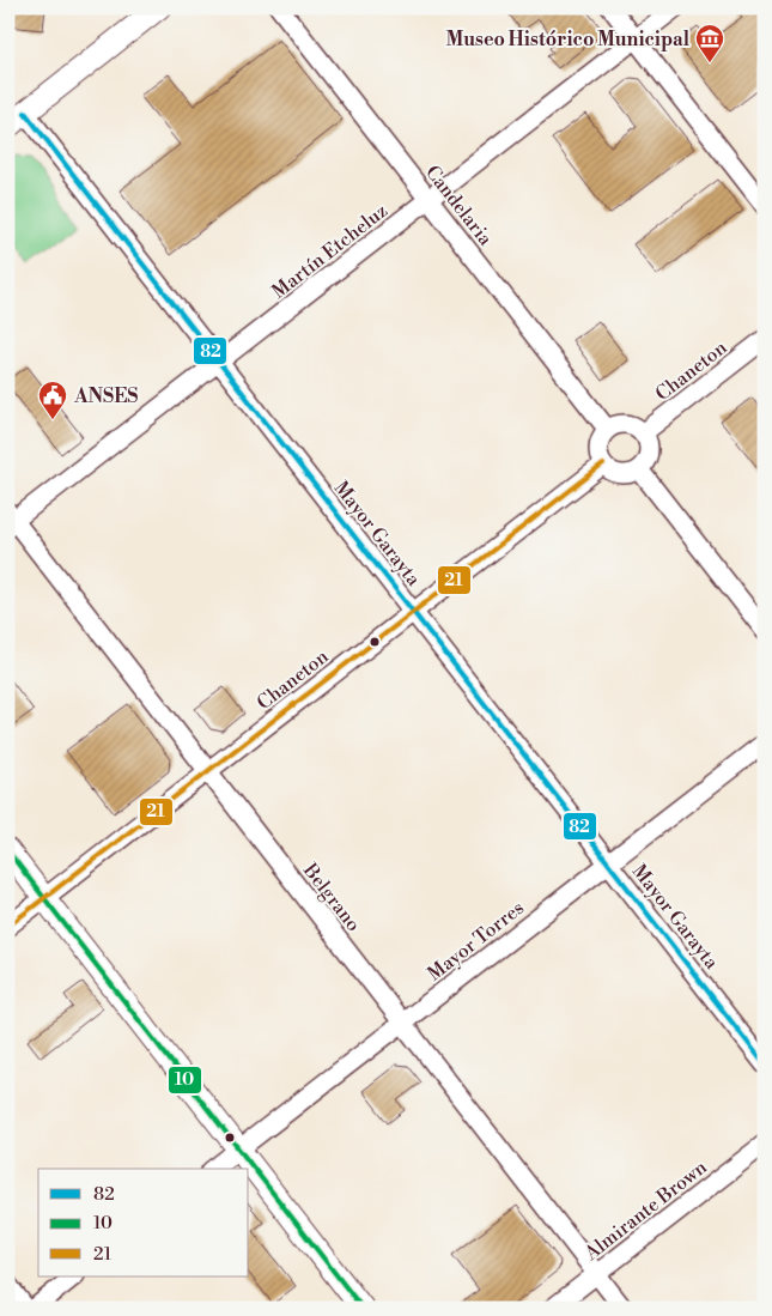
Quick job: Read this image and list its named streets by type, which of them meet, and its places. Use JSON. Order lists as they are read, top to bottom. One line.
{"streets":{"street":["Candelaria","Martín Etcheluz","Chaneton","Mayor Garayta","Belgrano","Mayor Torres","Almirante Brown"]},"crossings":[["Candelaria","Martín Etcheluz"],["Candelaria","Chaneton"],["Martín Etcheluz","Mayor Garayta"],["Martín Etcheluz","Belgrano"],["Chaneton","Mayor Garayta"],["Chaneton","Belgrano"],["Mayor Garayta","Mayor Torres"],["Belgrano","Mayor Torres"],["Belgrano","Almirante Brown"]],"places":{"museum":["Museo Histórico Municipal"],"public building":["ANSES"]},"lines":["transit line 82","transit line 21","transit line 10"],"legend":["82","10","21"]}
